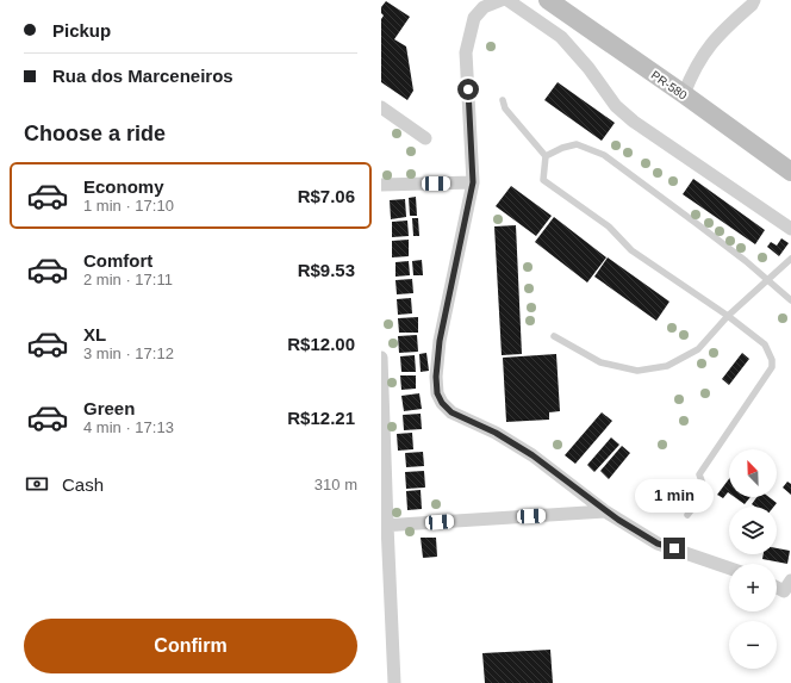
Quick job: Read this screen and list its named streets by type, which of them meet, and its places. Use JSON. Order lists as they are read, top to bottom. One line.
{"streets":{"main road":["PR-580"]},"north":"top left","page":{"banner":["Pickup","Rua dos Marceneiros"],"heading":"Choose a ride","list":[{"name":"Economy","note":"1 min · 17:10","value":"R$7.06"},{"name":"Comfort","note":"2 min · 17:11","value":"R$9.53"},{"name":"XL","note":"3 min · 17:12","value":"R$12.00"},{"name":"Green","note":"4 min · 17:13","value":"R$12.21"}],"map_buttons":["+","−"],"pay":["Cash","310 m"],"bubble":"1 min","buttons":"Confirm"}}
